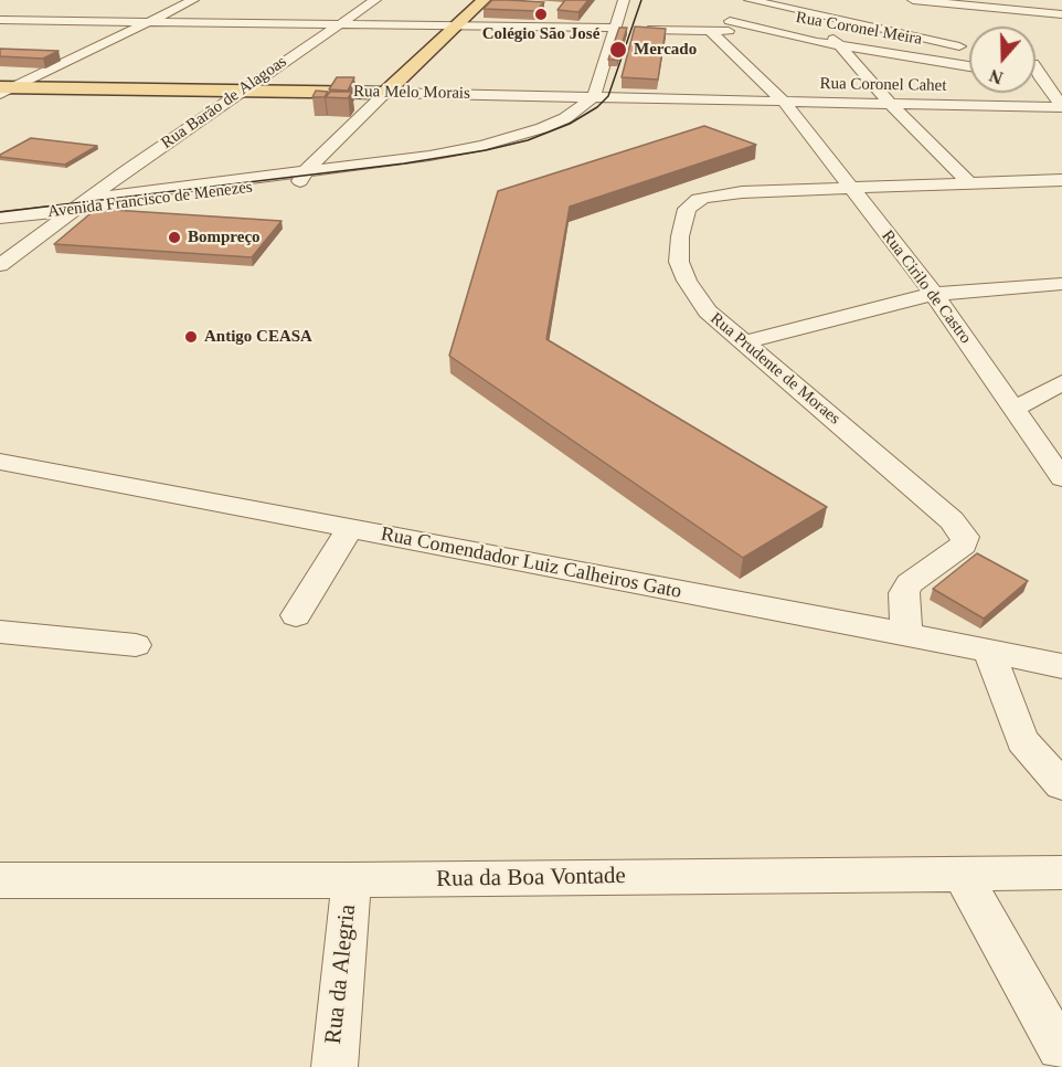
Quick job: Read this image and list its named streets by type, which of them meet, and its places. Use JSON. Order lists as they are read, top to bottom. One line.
{"streets":{"main road":["Rua Melo Morais"],"street":["Rua Coronel Meira","Rua Coronel Cahet","Rua Barão de Alagoas","Avenida Francisco de Menezes","Rua Cirilo de Castro","Rua Prudente de Moraes","Rua Comendador Luiz Calheiros Gato","Rua da Boa Vontade","Rua da Alegria"]},"crossings":[["Rua Coronel Cahet","Rua Melo Morais"],["Rua Coronel Cahet","Rua Cirilo de Castro"],["Rua Melo Morais","Rua Barão de Alagoas"],["Rua Melo Morais","Rua Cirilo de Castro"],["Rua Barão de Alagoas","Avenida Francisco de Menezes"],["Rua Cirilo de Castro","Rua Prudente de Moraes"],["Rua Prudente de Moraes","Rua Comendador Luiz Calheiros Gato"],["Rua da Boa Vontade","Rua da Alegria"]],"places":["Colégio São José","Mercado","Bompreço","Antigo CEASA"],"north":"bottom"}
